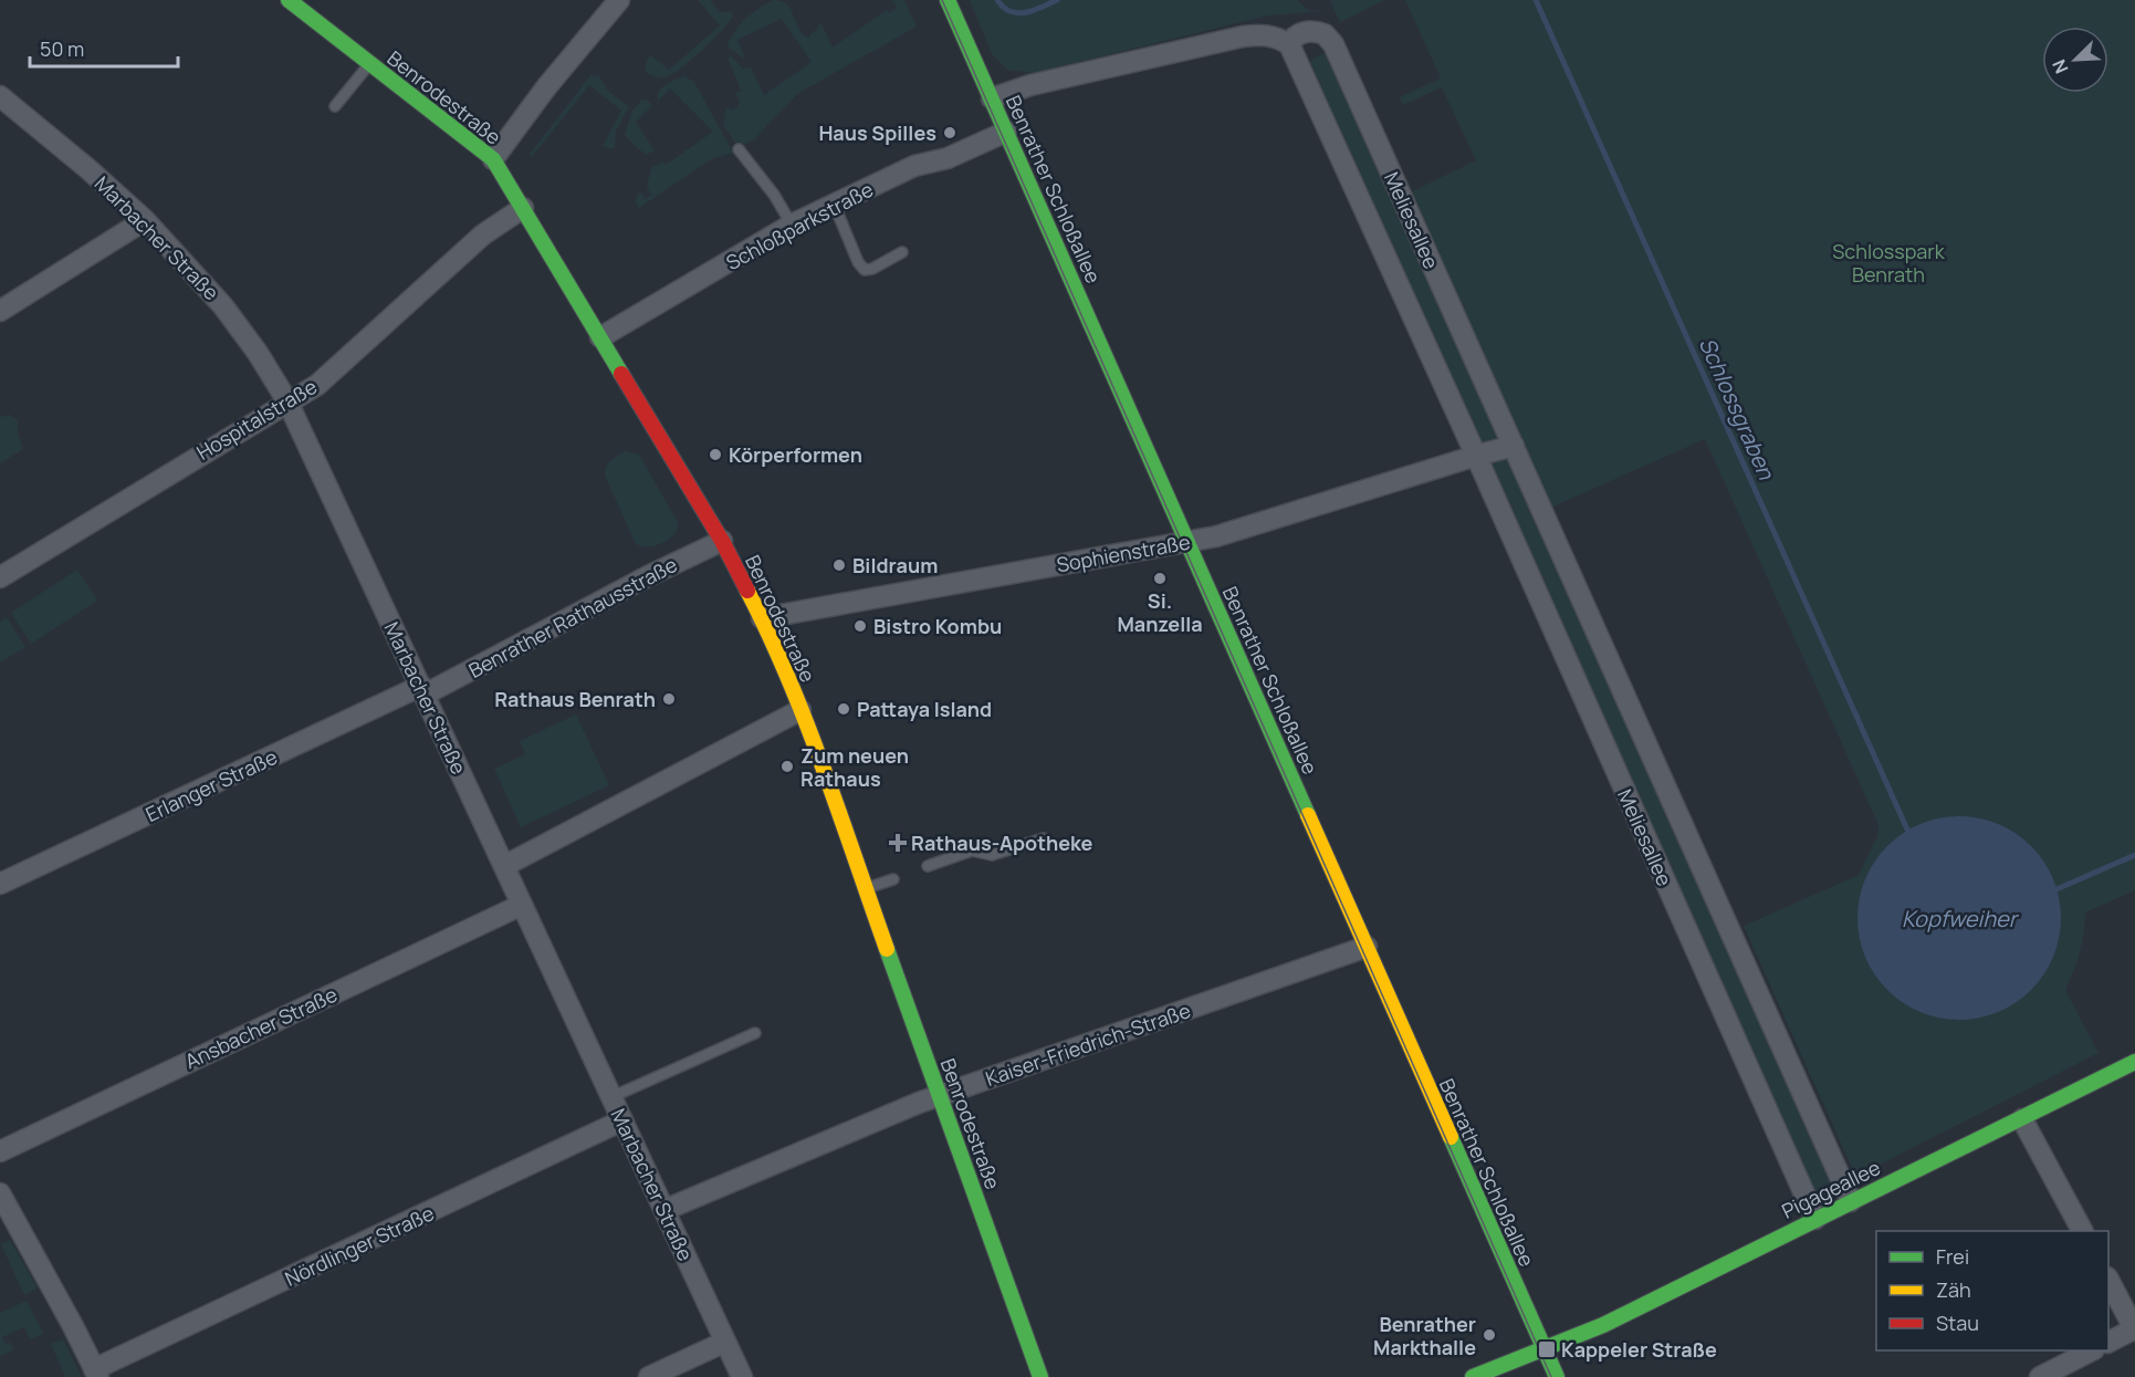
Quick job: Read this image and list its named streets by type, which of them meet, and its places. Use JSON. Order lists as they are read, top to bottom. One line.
{"streets":{"street":["Benrodestraße","Benrather Schloßallee","Meliesallee","Schloßparkstraße","Marbacher Straße","Hospitalstraße","Sophienstraße","Benrather Rathausstraße","Erlanger Straße","Ansbacher Straße","Kaiser-Friedrich-Straße","Pigageallee","Nördlinger Straße"]},"crossings":[["Benrodestraße","Schloßparkstraße"],["Benrodestraße","Hospitalstraße"],["Benrodestraße","Sophienstraße"],["Benrodestraße","Benrather Rathausstraße"],["Benrodestraße","Kaiser-Friedrich-Straße"],["Benrather Schloßallee","Schloßparkstraße"],["Benrather Schloßallee","Sophienstraße"],["Benrather Schloßallee","Kaiser-Friedrich-Straße"],["Benrather Schloßallee","Pigageallee"],["Meliesallee","Sophienstraße"],["Meliesallee","Pigageallee"],["Marbacher Straße","Hospitalstraße"],["Marbacher Straße","Benrather Rathausstraße"],["Marbacher Straße","Erlanger Straße"],["Marbacher Straße","Ansbacher Straße"],["Marbacher Straße","Kaiser-Friedrich-Straße"],["Marbacher Straße","Nördlinger Straße"],["Benrather Rathausstraße","Erlanger Straße"]],"water":["Schlossgraben","Kopfweiher"],"parks":["Schlosspark Benrath"],"places":{"other":["Haus Spilles","Körperformen","Bildraum","Si. Manzella","Bistro Kombu","Rathaus Benrath","Pattaya Island","Zum neuen Rathaus","Benrather Markthalle"],"health":["Rathaus-Apotheke"],"transit":["Kappeler Straße"]},"legend":["Frei","Zäh","Stau"],"scale_bar":"50 m","north":"bottom left"}
